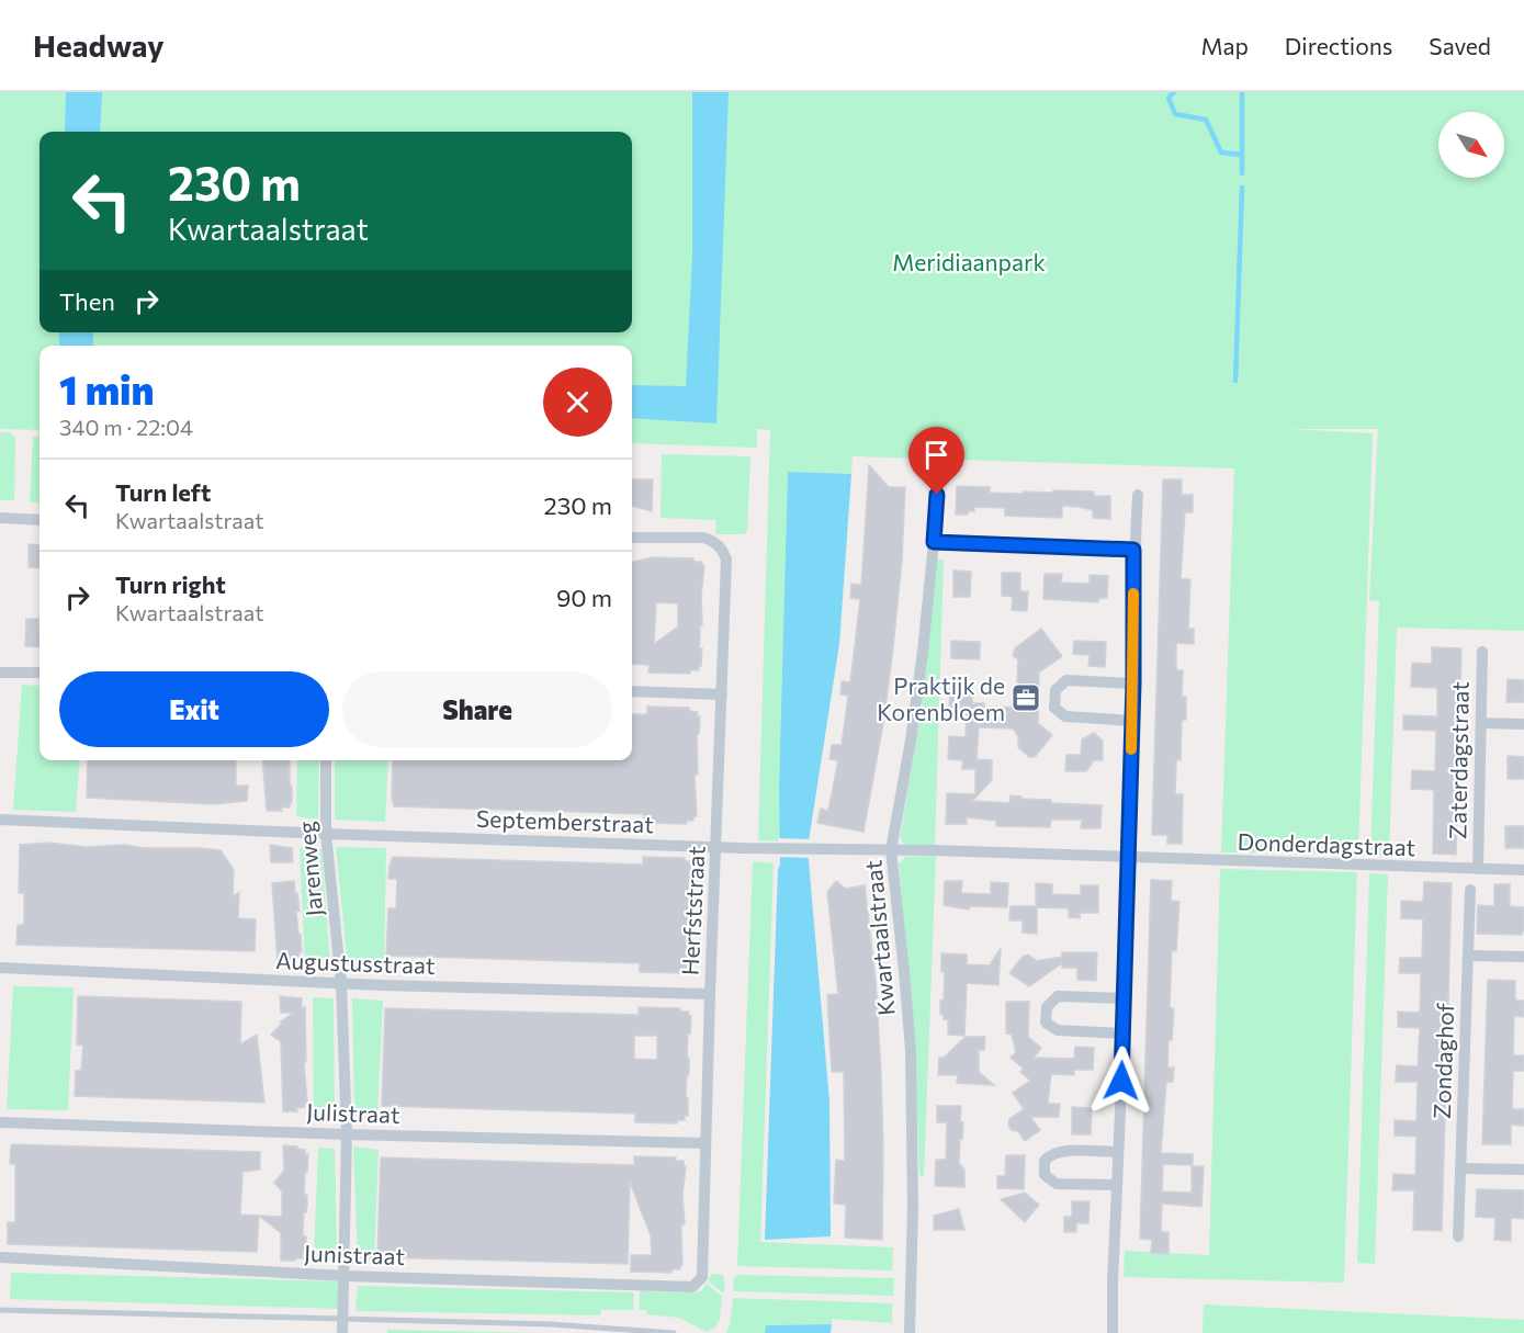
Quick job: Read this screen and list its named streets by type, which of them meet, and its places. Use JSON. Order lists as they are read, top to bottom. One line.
{"streets":{"street":["Zaterdagstraat","Septemberstraat","Donderdagstraat","Jarenweg","Herfststraat","Kwartaalstraat","Augustusstraat","Zondaghof","Julistraat","Junistraat"]},"crossings":[["Zaterdagstraat","Donderdagstraat"],["Septemberstraat","Donderdagstraat"],["Septemberstraat","Jarenweg"],["Septemberstraat","Herfststraat"],["Septemberstraat","Kwartaalstraat"],["Jarenweg","Augustusstraat"],["Jarenweg","Julistraat"],["Jarenweg","Junistraat"],["Herfststraat","Augustusstraat"],["Herfststraat","Julistraat"],["Herfststraat","Junistraat"]],"parks":["Meridiaanpark"],"places":{"office":["Praktijk de Korenbloem"]},"north":"bottom right","page":{"header":"Headway","nav":["Map","Directions","Saved"],"turn":["230 m","Kwartaalstraat"],"then":"Then","heading":["1 min","340 m · 22:04"],"list":[{"name":"Turn left","note":"Kwartaalstraat","value":"230 m"},{"name":"Turn right","note":"Kwartaalstraat","value":"90 m"}],"buttons":["Exit","Share"]}}
